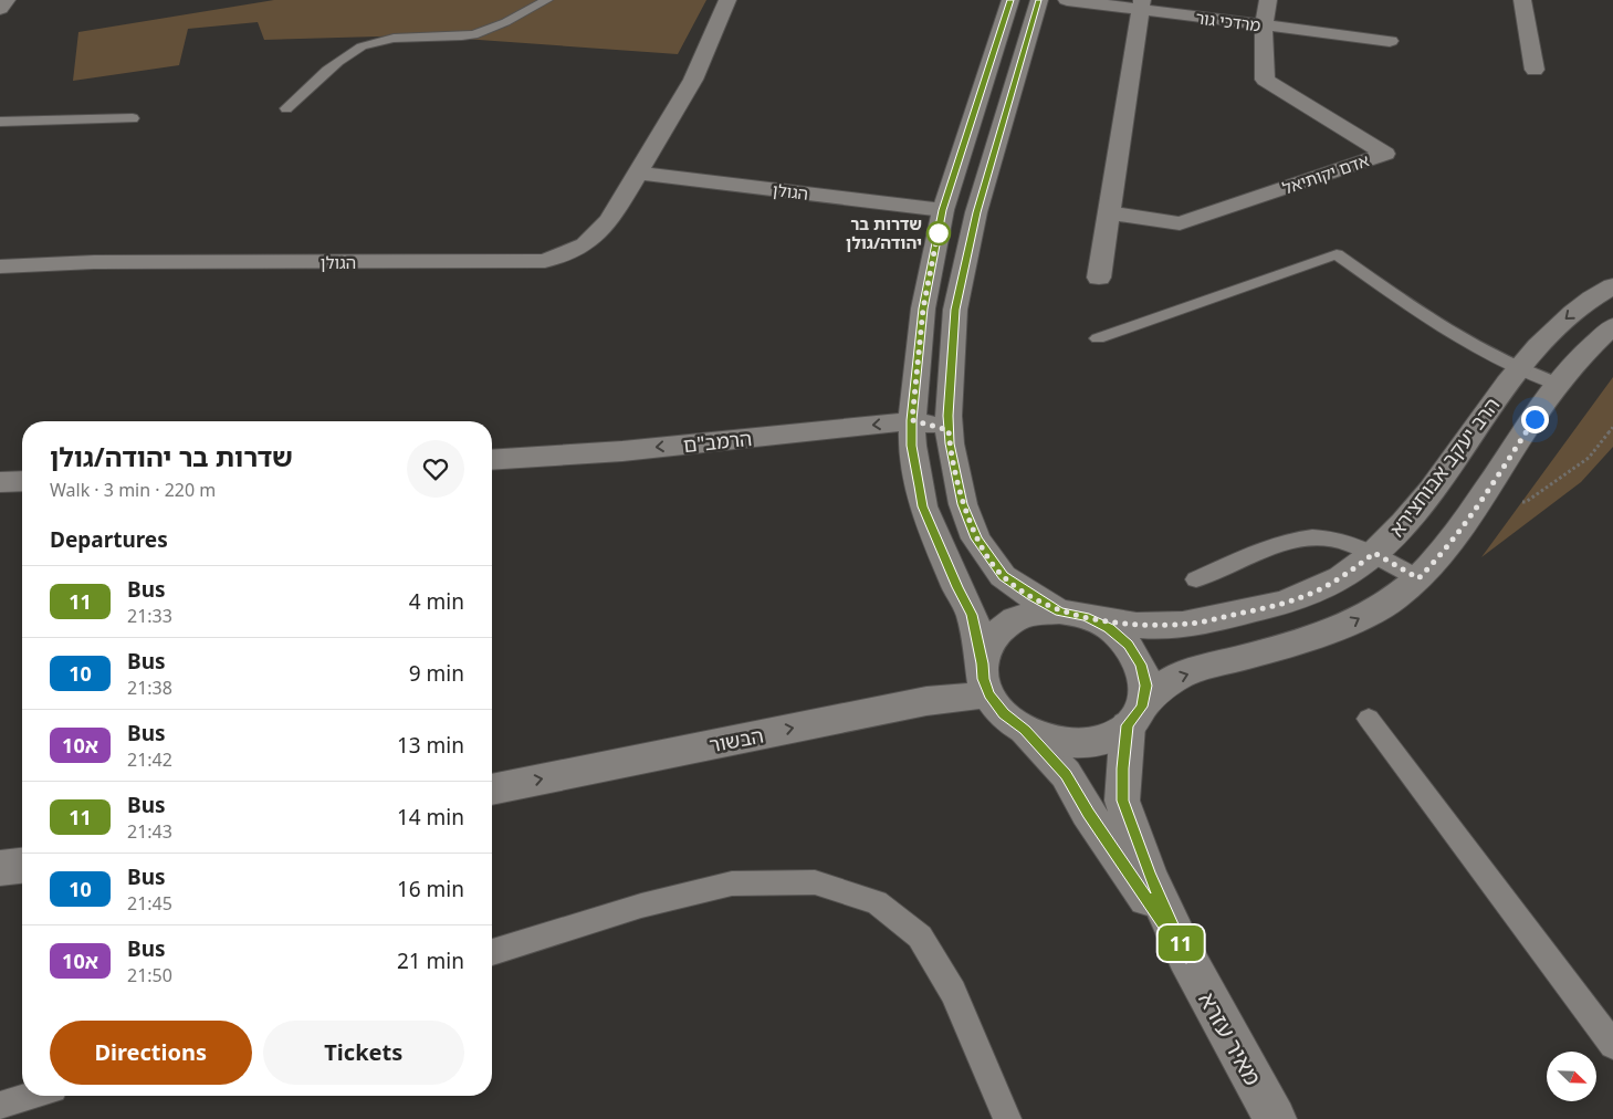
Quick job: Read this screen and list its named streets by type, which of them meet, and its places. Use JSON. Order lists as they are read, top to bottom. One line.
{"streets":{"street":["מרדכי גור","אדם יקותיאל","הגולן","הרמב\"ם","הרב יעקב אבוחצירא","הבשור","מאיר עזרא"]},"crossings":[["מרדכי גור","אדם יקותיאל"],["הרב יעקב אבוחצירא","הבשור"],["הרב יעקב אבוחצירא","מאיר עזרא"],["הבשור","מאיר עזרא"]],"one_way":["הרמב\"ם","הבשור"],"places":["שדרות בר יהודה/גולן"],"lines":["bus line 11"],"north":"bottom right","page":{"on_map":"11","heading":[["שדרות בר יהודה/גולן","Walk · 3 min · 220 m"],"Departures"],"list":[{"mark":"11","name":"Bus","note":"21:33","value":"4 min"},{"mark":"10","name":"Bus","note":"21:38","value":"9 min"},{"mark":"10א","name":"Bus","note":"21:42","value":"13 min"},{"mark":"11","name":"Bus","note":"21:43","value":"14 min"},{"mark":"10","name":"Bus","note":"21:45","value":"16 min"},{"mark":"10א","name":"Bus","note":"21:50","value":"21 min"}],"buttons":["Directions","Tickets"]}}
